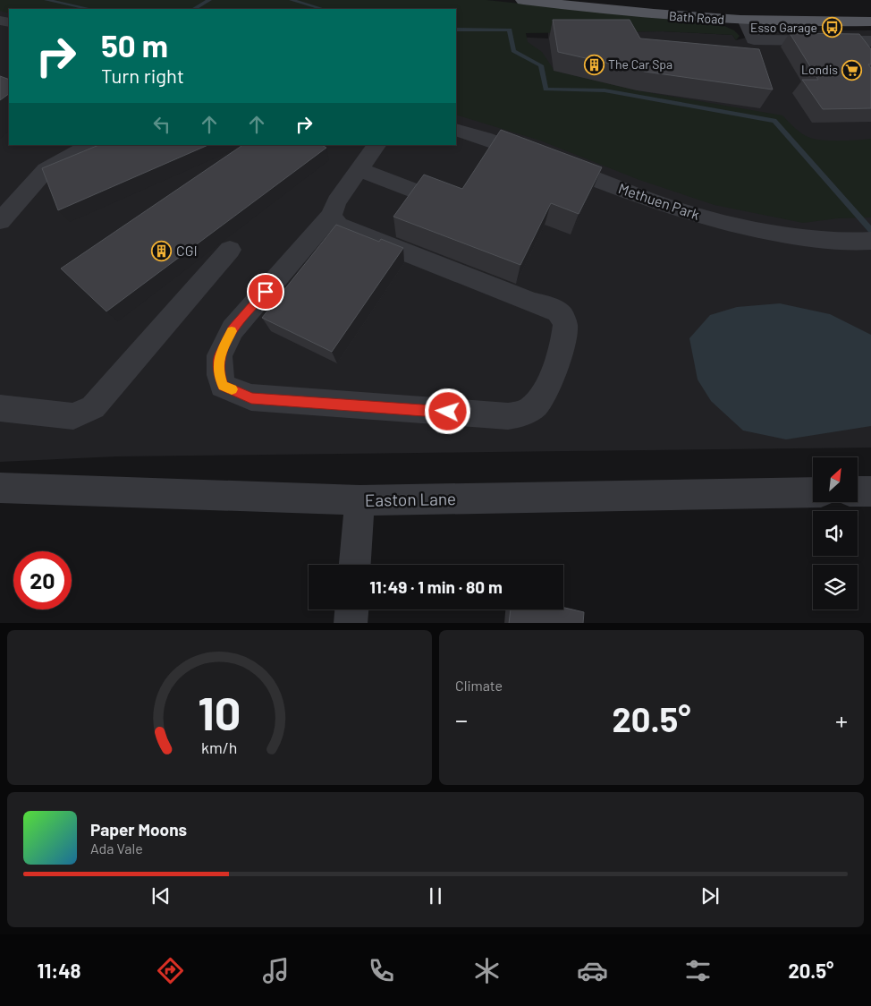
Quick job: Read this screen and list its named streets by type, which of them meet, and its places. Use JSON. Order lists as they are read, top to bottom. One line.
{"streets":{"main road":["Bath Road"],"street":["Methuen Park","Easton Lane"]},"places":{"bus stop":["Esso Garage"],"building":["The Car Spa","CGI"],"supermarket":["Londis"]},"north":"top right","page":{"turn":["50 m","Turn right"],"limit":"20","trip":"11:49 · 1 min · 80 m","tile":"Climate","heat":["−","20.5°","+"],"song":["Paper Moons","Ada Vale"],"tabs":["11:48","20.5°"],"gauge":["10","km/h"]}}
